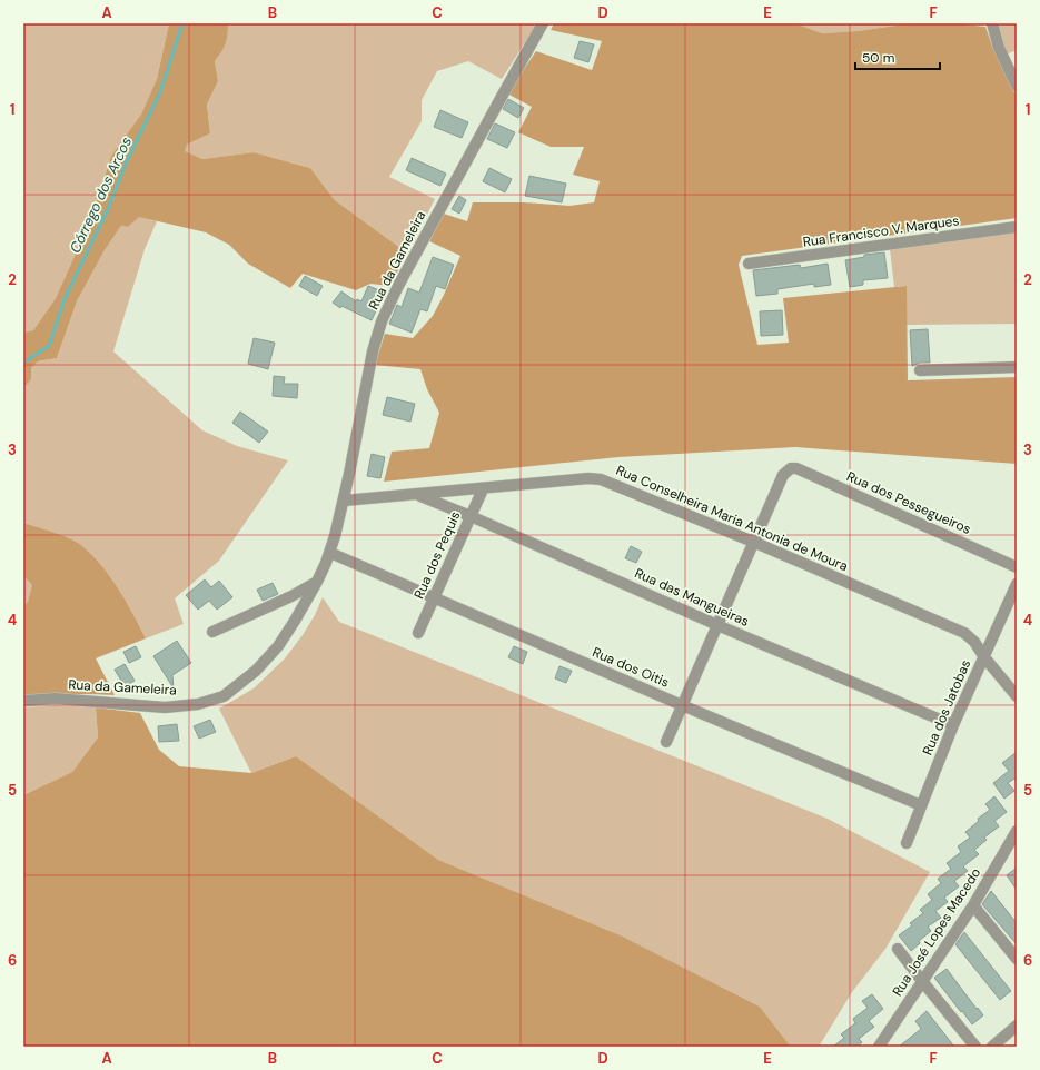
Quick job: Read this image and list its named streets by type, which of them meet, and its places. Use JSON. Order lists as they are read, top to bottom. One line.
{"streets":{"street":["Rua Francisco V. Marques","Rua da Gameleira","Rua dos Pessegueiros","Rua Conselheira Maria Antonia de Moura","Rua dos Pequis","Rua das Mangueiras","Rua dos Oitis","Rua dos Jatobas","Rua José Lopes Macedo"]},"crossings":[["Rua da Gameleira","Rua Conselheira Maria Antonia de Moura"],["Rua da Gameleira","Rua dos Oitis"],["Rua dos Pessegueiros","Rua Conselheira Maria Antonia de Moura"],["Rua Conselheira Maria Antonia de Moura","Rua dos Pequis"],["Rua Conselheira Maria Antonia de Moura","Rua das Mangueiras"],["Rua Conselheira Maria Antonia de Moura","Rua dos Jatobas"],["Rua dos Pequis","Rua das Mangueiras"],["Rua dos Pequis","Rua dos Oitis"],["Rua das Mangueiras","Rua dos Jatobas"],["Rua dos Oitis","Rua dos Jatobas"]],"water":["Córrego dos Arcos"],"scale_bar":"50 m","grid":{"columns":["A","B","C","D","E","F"],"rows":["1","2","3","4","5","6"]}}
